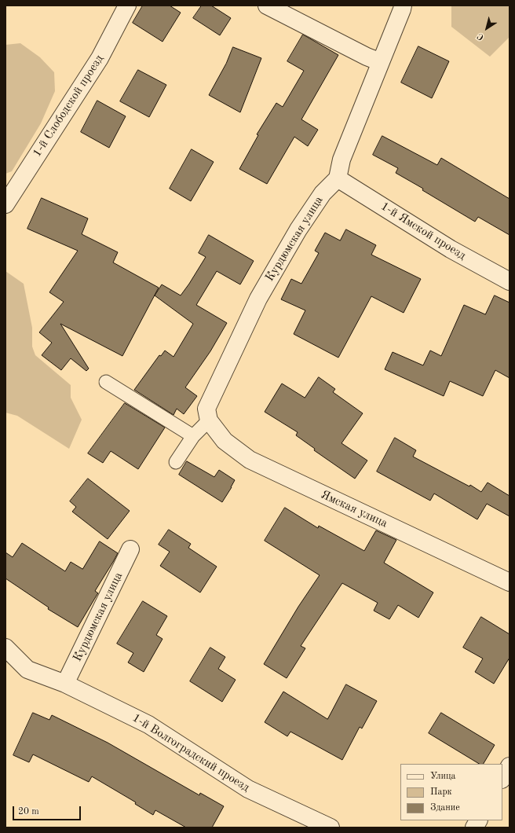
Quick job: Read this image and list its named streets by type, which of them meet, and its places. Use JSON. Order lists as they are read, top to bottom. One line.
{"streets":{"street":["1-й Слободской проезд","1-й Ямской проезд","Курдюмская улица","Ямская улица","1-й Волгоградский проезд"]},"crossings":[["1-й Ямской проезд","Курдюмская улица"],["Курдюмская улица","Ямская улица"],["Курдюмская улица","1-й Волгоградский проезд"]],"legend":["Улица","Парк","Здание"],"scale_bar":"20 m","north":"bottom left"}
